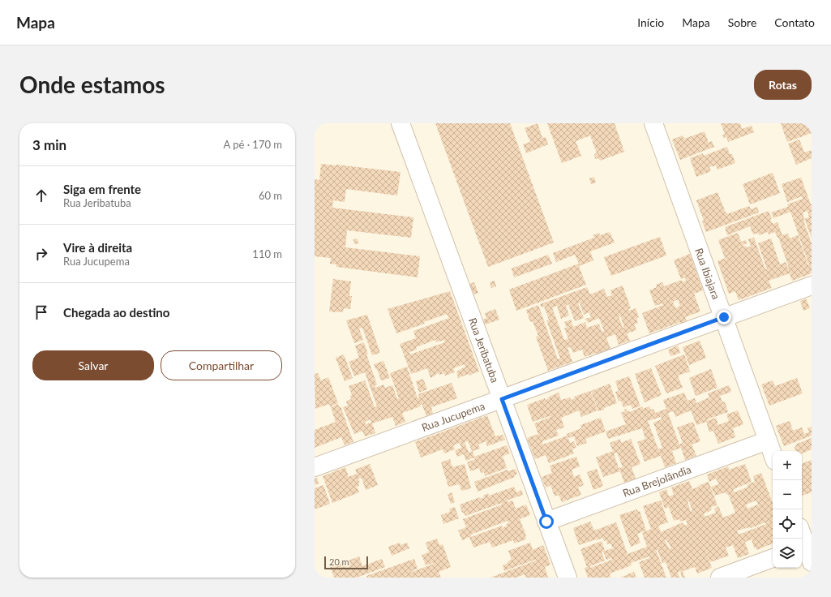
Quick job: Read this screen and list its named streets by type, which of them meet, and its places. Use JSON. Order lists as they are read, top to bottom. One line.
{"streets":{"street":["Rua Ibiajara","Rua Jeribatuba","Rua Jucupema","Rua Brejolândia"]},"crossings":[["Rua Ibiajara","Rua Jucupema"],["Rua Ibiajara","Rua Brejolândia"],["Rua Jeribatuba","Rua Jucupema"],["Rua Jeribatuba","Rua Brejolândia"]],"scale_bar":"20 m","page":{"header":"Mapa","nav":["Início","Mapa","Sobre","Contato"],"buttons":["Rotas",["Salvar","Compartilhar"]],"title":"Onde estamos","heading":["3 min","A pé · 170 m"],"list":[["Siga em frente","Rua Jeribatuba","60 m"],["Vire à direita","Rua Jucupema","110 m"],"Chegada ao destino"],"map_buttons":["+","−"],"scale":"20 m"}}
